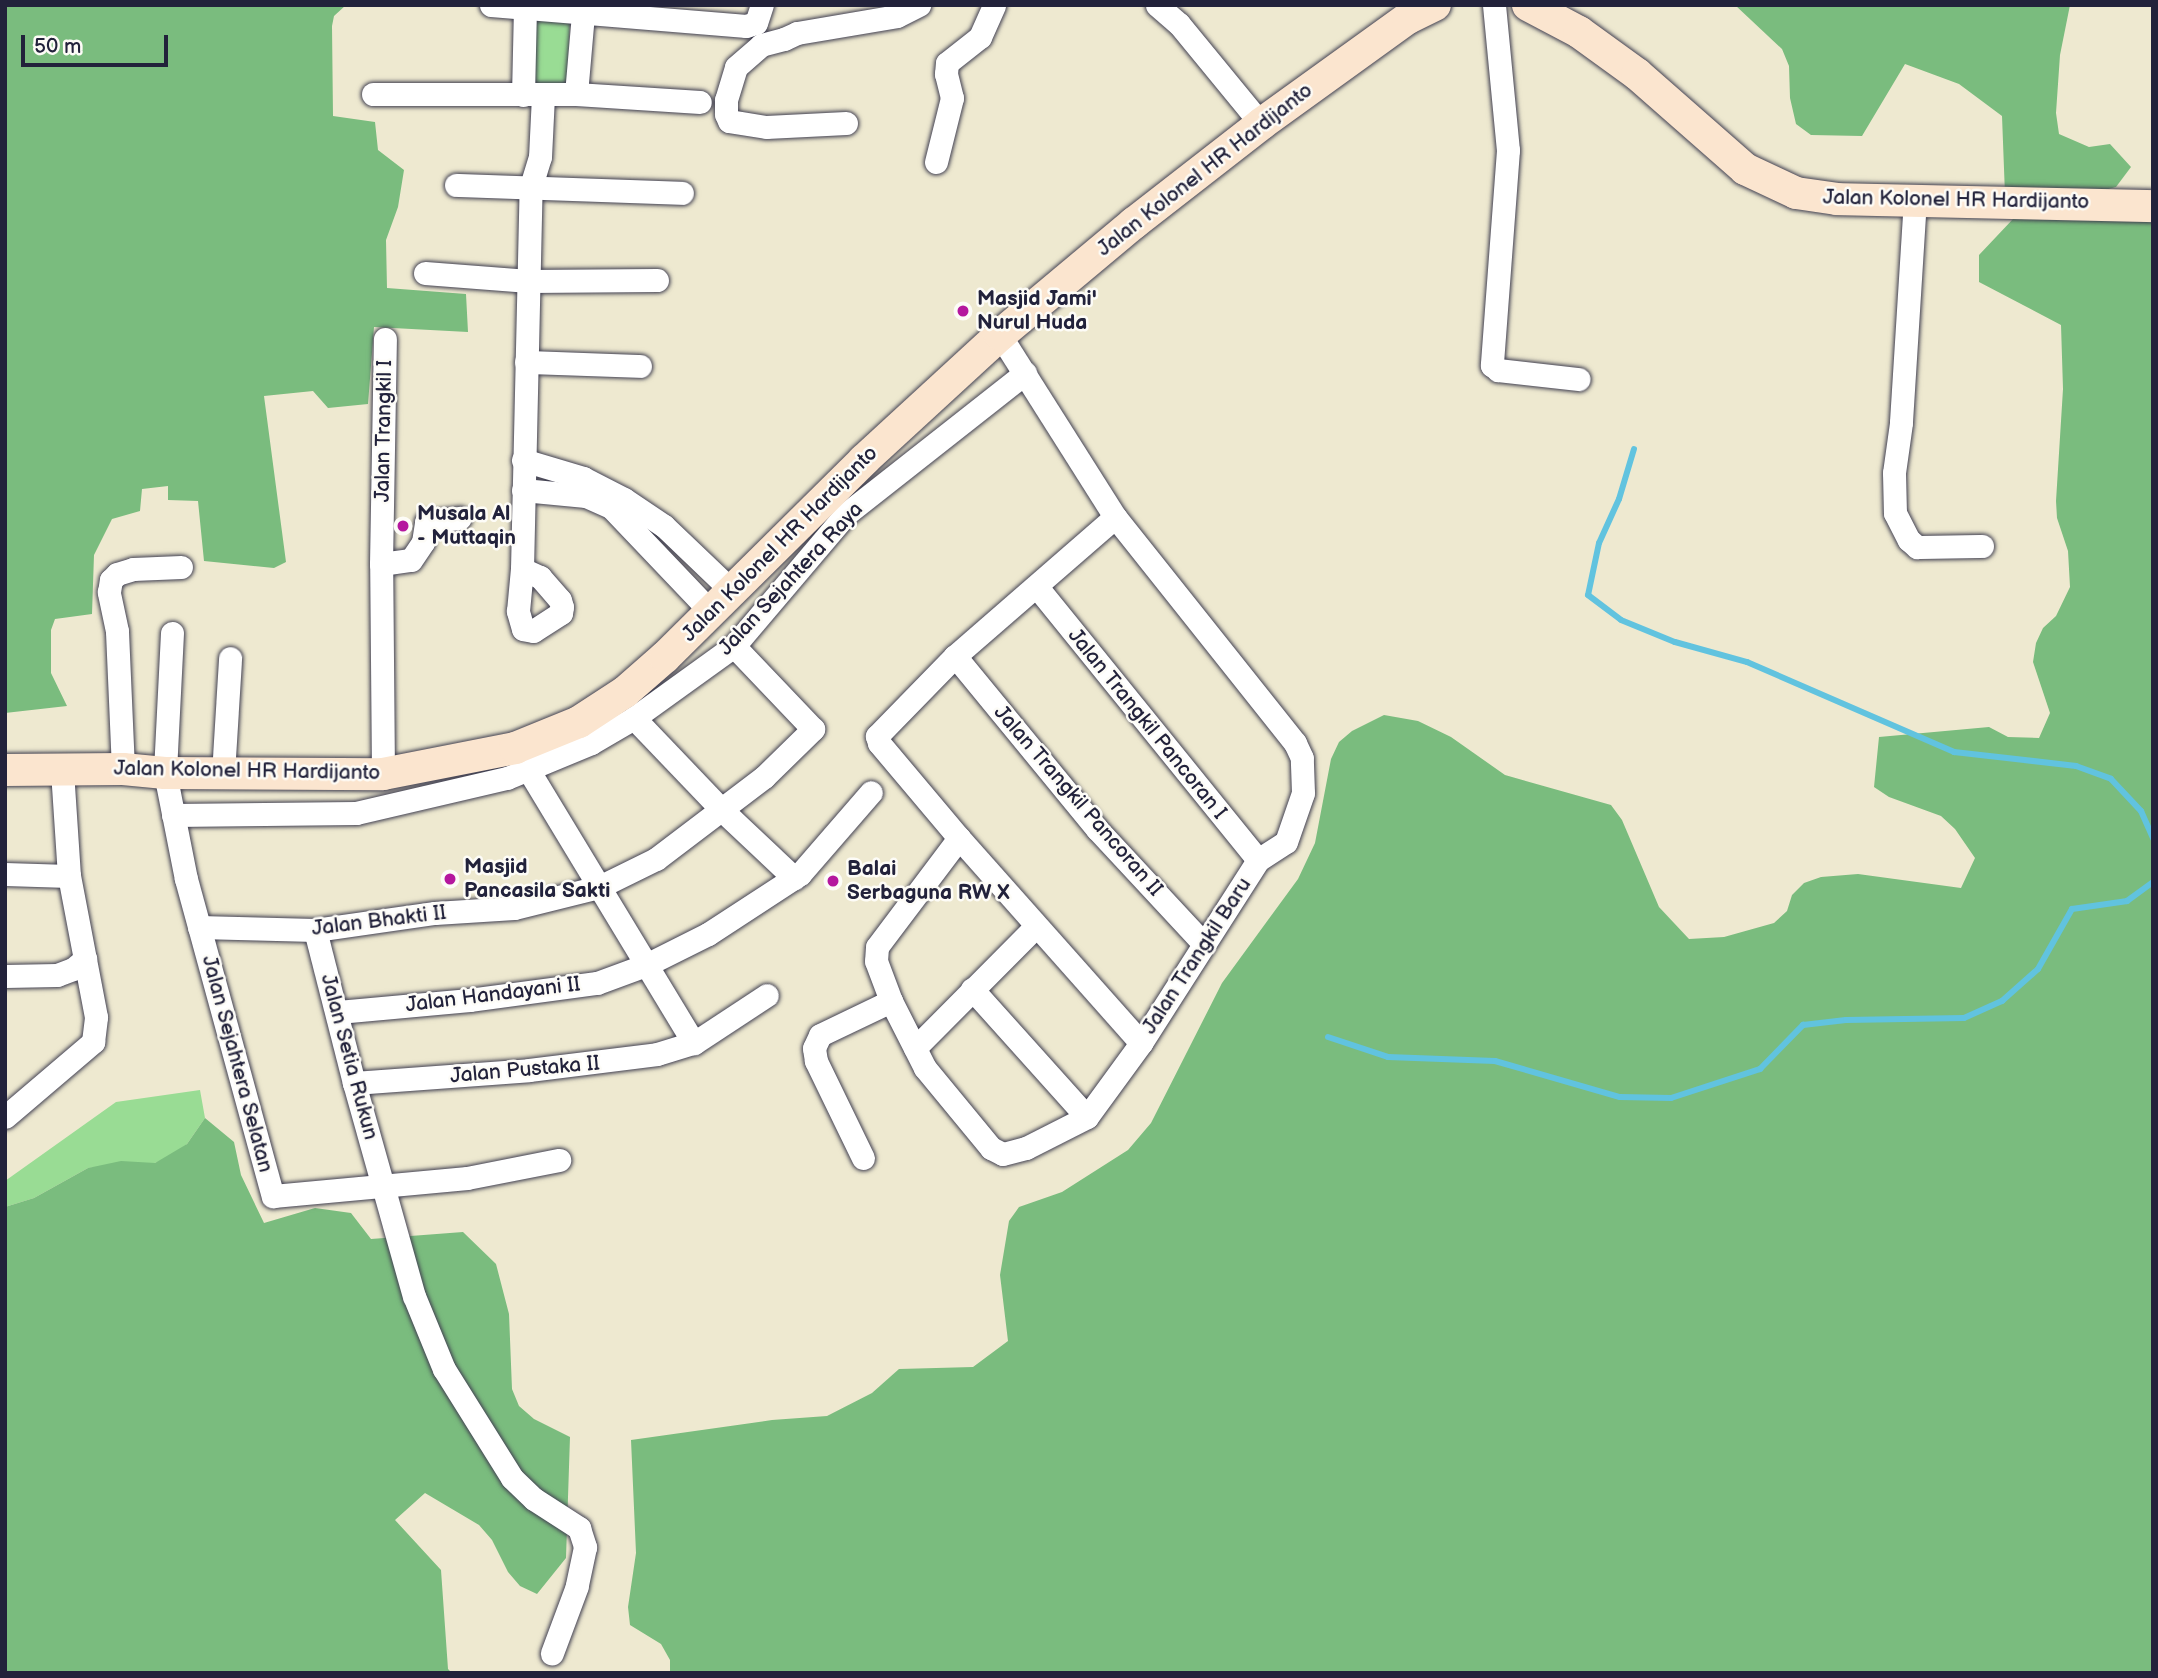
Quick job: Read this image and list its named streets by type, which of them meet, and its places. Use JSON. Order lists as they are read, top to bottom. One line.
{"streets":{"main road":["Jalan Kolonel HR Hardijanto"],"street":["Jalan Trangkil I","Jalan Sejahtera Raya","Jalan Trangkil Pancoran I","Jalan Trangkil Pancoran II","Jalan Bhakti II","Jalan Trangkil Baru","Jalan Handayani II","Jalan Setia Rukun","Jalan Sejahtera Selatan","Jalan Pustaka II"]},"crossings":[["Jalan Kolonel HR Hardijanto","Jalan Trangkil I"],["Jalan Kolonel HR Hardijanto","Jalan Sejahtera Raya"],["Jalan Kolonel HR Hardijanto","Jalan Trangkil Baru"],["Jalan Kolonel HR Hardijanto","Jalan Sejahtera Selatan"],["Jalan Trangkil I","Jalan Sejahtera Raya"],["Jalan Sejahtera Raya","Jalan Bhakti II"],["Jalan Sejahtera Raya","Jalan Trangkil Baru"],["Jalan Sejahtera Raya","Jalan Sejahtera Selatan"],["Jalan Trangkil Pancoran I","Jalan Trangkil Baru"],["Jalan Trangkil Pancoran II","Jalan Trangkil Baru"],["Jalan Bhakti II","Jalan Setia Rukun"],["Jalan Bhakti II","Jalan Sejahtera Selatan"],["Jalan Handayani II","Jalan Setia Rukun"],["Jalan Setia Rukun","Jalan Sejahtera Selatan"],["Jalan Setia Rukun","Jalan Pustaka II"]],"places":["Masjid Jami' Nurul Huda","Musala Al - Muttaqin","Masjid Pancasila Sakti","Balai Serbaguna RW X"],"scale_bar":"50 m"}
